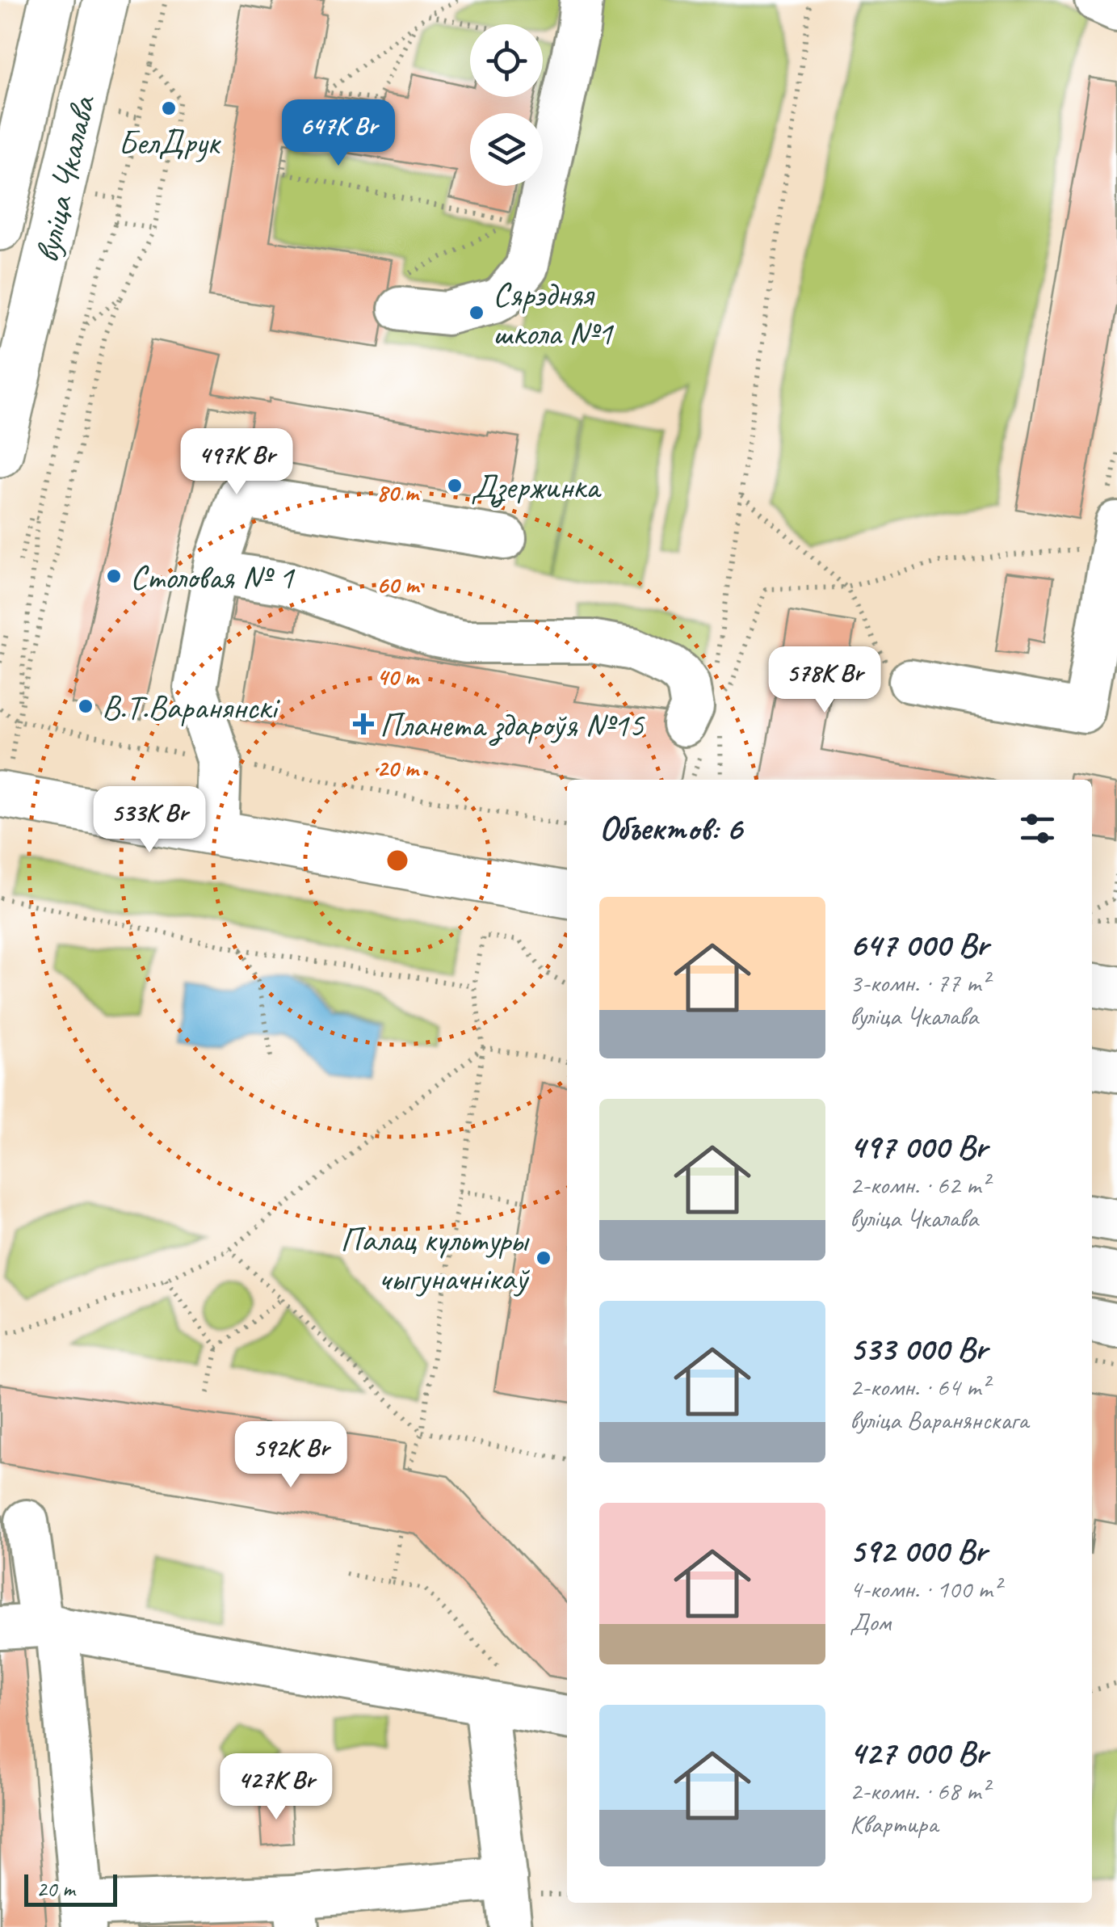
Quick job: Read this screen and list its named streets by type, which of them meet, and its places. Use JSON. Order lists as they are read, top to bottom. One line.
{"streets":{"main road":["вуліца Чкалава"]},"places":{"other":["БелДрук","Сярэдняя школа №1","Дзержинка","Столовая № 1","В.Т.Варанянскі","Палац культуры чыгуначнікаў"],"health":["Планета здароўя №15"]},"scale_bar":"20 m","page":{"price":["647K Br","497K Br","578K Br","533K Br","592K Br","427K Br"],"heading":"Объектов: 6","list":[{"name":"647 000 Br","note":"3-комн. · 77 m² · вуліца Чкалава"},{"name":"497 000 Br","note":"2-комн. · 62 m² · вуліца Чкалава"},{"name":"533 000 Br","note":"2-комн. · 64 m² · вуліца Варанянскага"},{"name":"592 000 Br","note":"4-комн. · 100 m² · Дом"},{"name":"427 000 Br","note":"2-комн. · 68 m² · Квартира"}],"scale":"20 m"},"rings":["80 m","60 m","40 m","20 m"]}
